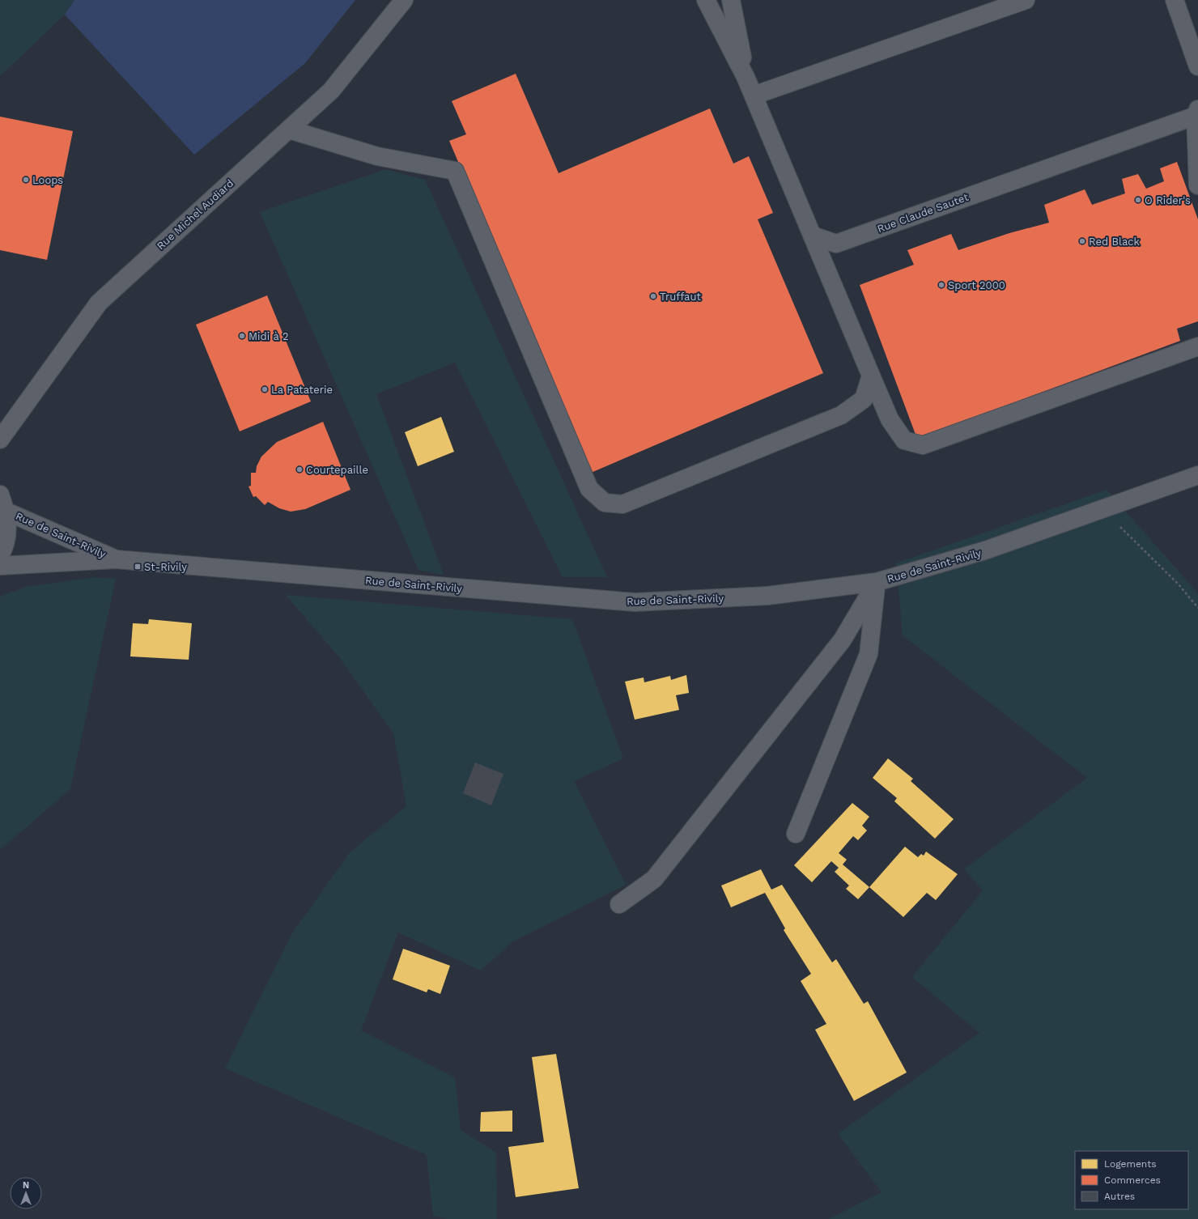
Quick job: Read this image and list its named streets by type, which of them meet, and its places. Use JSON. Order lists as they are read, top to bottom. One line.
{"streets":{"street":["Rue Claude Sautet","Rue Michel Audiard","Rue de Saint-Rivily"]},"places":{"other":["Loops","O Rider's","Red Black","Sport 2000","Truffaut","Midi à 2","La Pataterie","Courtepaille"],"transit":["St-Rivily"]},"legend":["Logements","Commerces","Autres"],"north":"top"}
